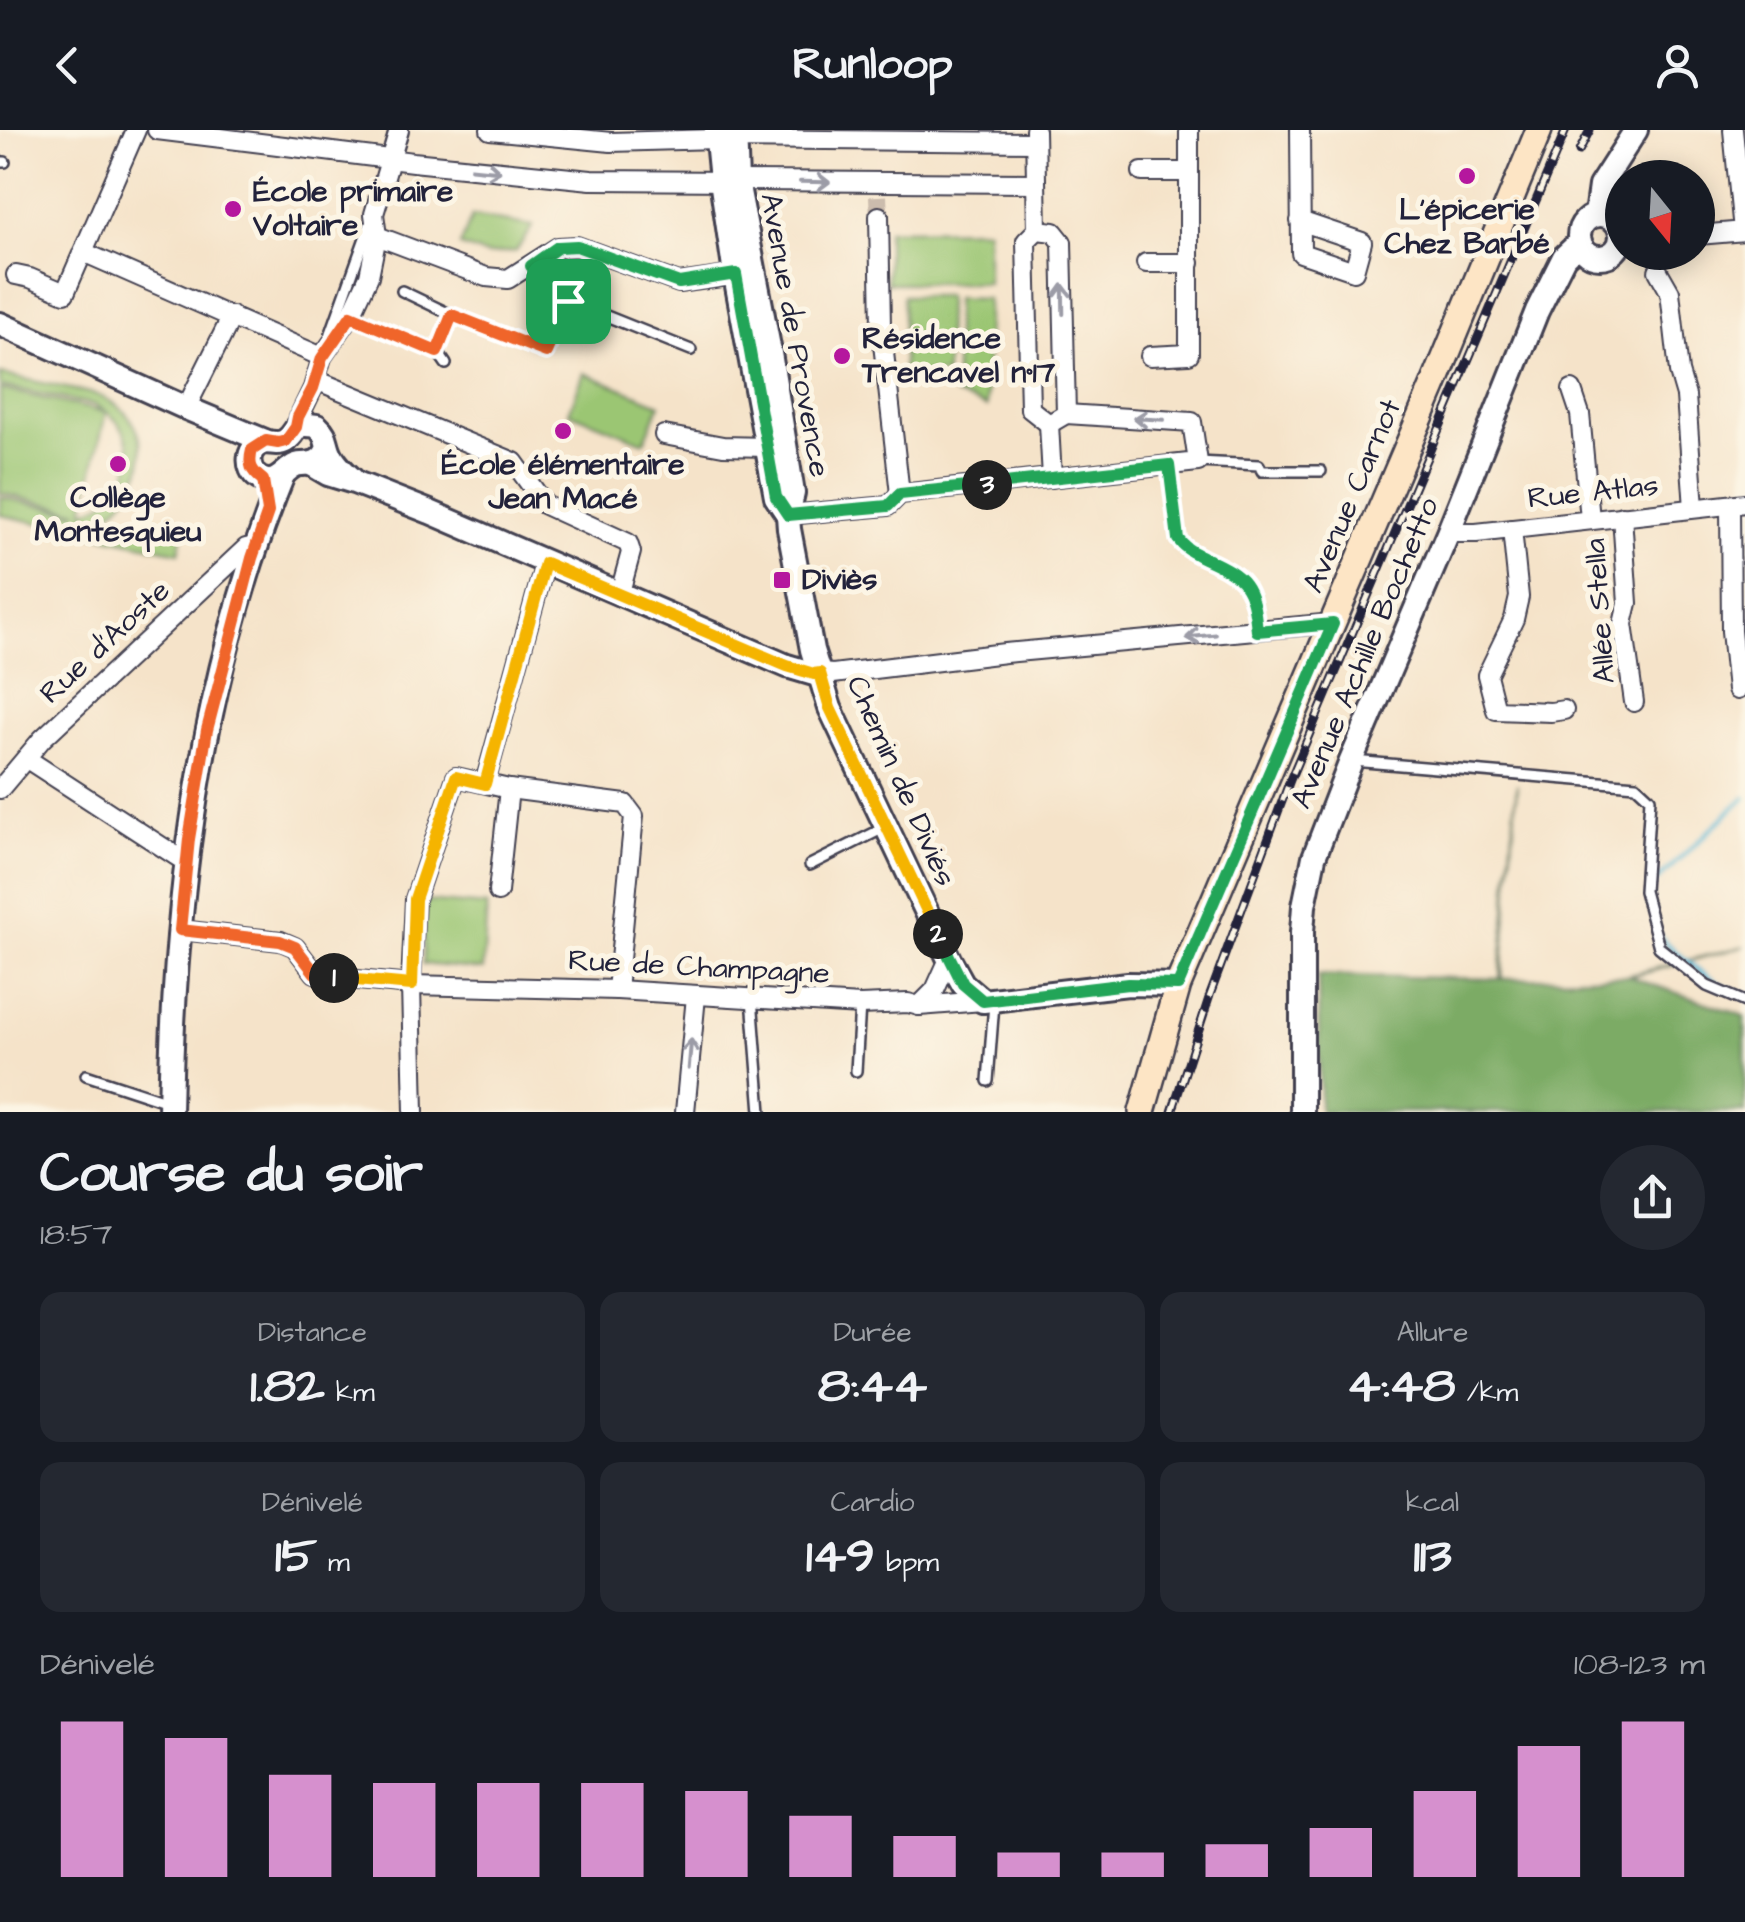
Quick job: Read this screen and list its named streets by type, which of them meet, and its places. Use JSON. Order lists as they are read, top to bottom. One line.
{"streets":{"main road":["Avenue Carnot"],"street":["Avenue de Provence","Rue Atlas","Allée Stella","Rue d'Aoste","Avenue Achille Bochetto","Chemin de Diviés","Rue de Champagne"]},"crossings":[["Rue Atlas","Allée Stella"],["Rue Atlas","Avenue Achille Bochetto"],["Chemin de Diviés","Rue de Champagne"]],"places":{"other":["L'épicerie Chez Barbé","École primaire Voltaire","Résidence Trencavel n°17","École élémentaire Jean Macé","Collège Montesquieu"],"transit":["Diviès"]},"north":"bottom","page":{"header":"Runloop","pins":["3","2","1"],"heading":["Course du soir","18:57"],"stats":[["Distance","1.82 km"],["Durée","8:44"],["Allure","4:48 /km"],["Dénivelé","15 m"],["Cardio","149 bpm"],["kcal","113"]],"chart":["Dénivelé","108–123 m"]}}
